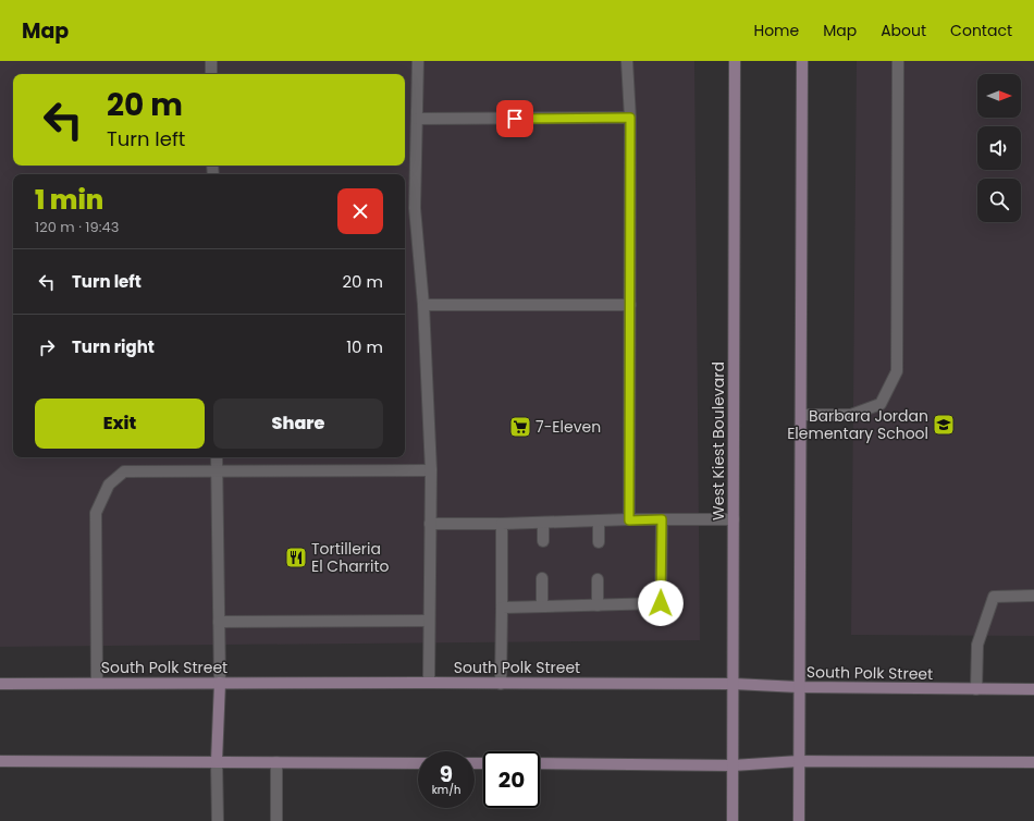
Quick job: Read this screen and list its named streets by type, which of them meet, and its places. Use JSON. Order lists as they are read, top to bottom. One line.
{"streets":{"main road":["West Kiest Boulevard","South Polk Street"]},"crossings":[["West Kiest Boulevard","South Polk Street"]],"places":{"school or university":["Barbara Jordan Elementary School"],"supermarket":["7-Eleven"],"restaurant":["Tortilleria El Charrito"]},"north":"right","page":{"header":"Map","nav":["Home","Map","About","Contact"],"turn":["20 m","Turn left"],"heading":["1 min","120 m · 19:43"],"list":[{"name":"Turn left","value":"20 m"},{"name":"Turn right","value":"10 m"}],"buttons":["Exit","Share"],"speed":"9 km/h","limit":"20"}}
